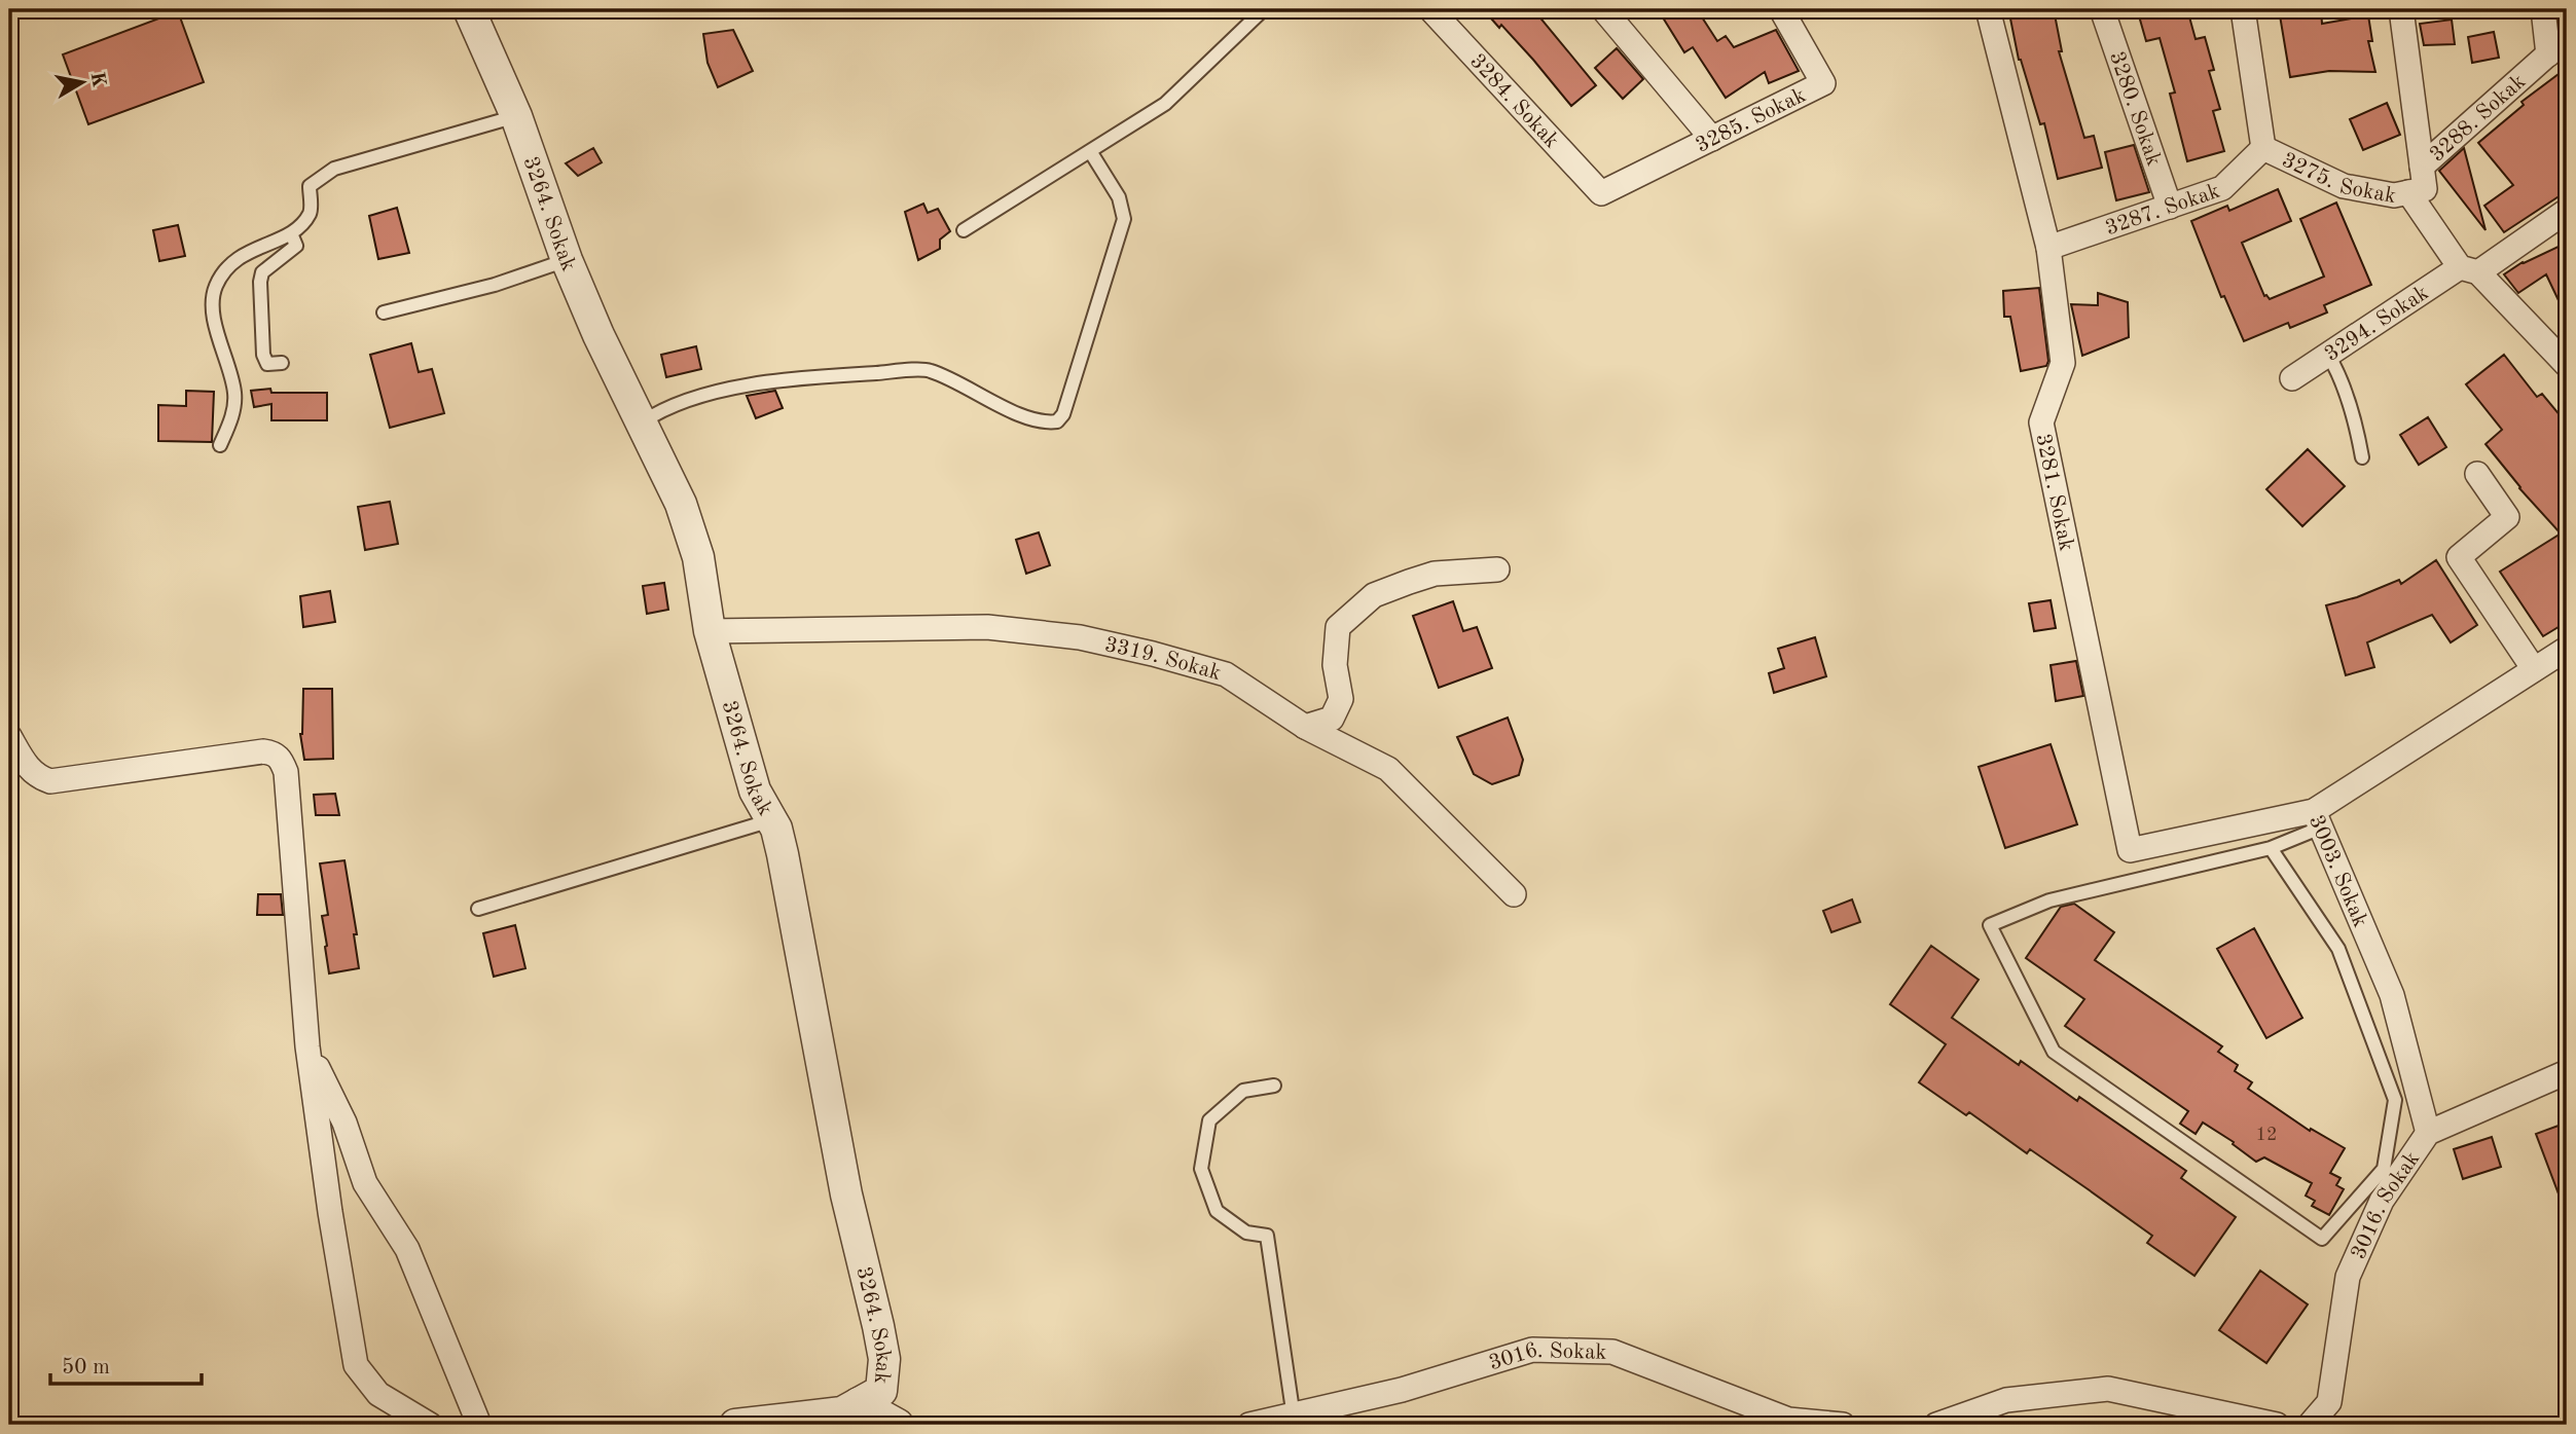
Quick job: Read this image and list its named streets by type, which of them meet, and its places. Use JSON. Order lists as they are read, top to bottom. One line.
{"streets":{"street":["3284. Sokak","3280. Sokak","3288. Sokak","3285. Sokak","3275. Sokak","3287. Sokak","3264. Sokak","3294. Sokak","3281. Sokak","3319. Sokak","3003. Sokak","3016. Sokak"]},"crossings":[["3284. Sokak","3285. Sokak"],["3280. Sokak","3287. Sokak"],["3275. Sokak","3287. Sokak"],["3275. Sokak","3294. Sokak"],["3287. Sokak","3281. Sokak"],["3264. Sokak","3319. Sokak"],["3281. Sokak","3003. Sokak"],["3003. Sokak","3016. Sokak"]],"house_numbers":["12"],"scale_bar":"50 m","north":"right"}
